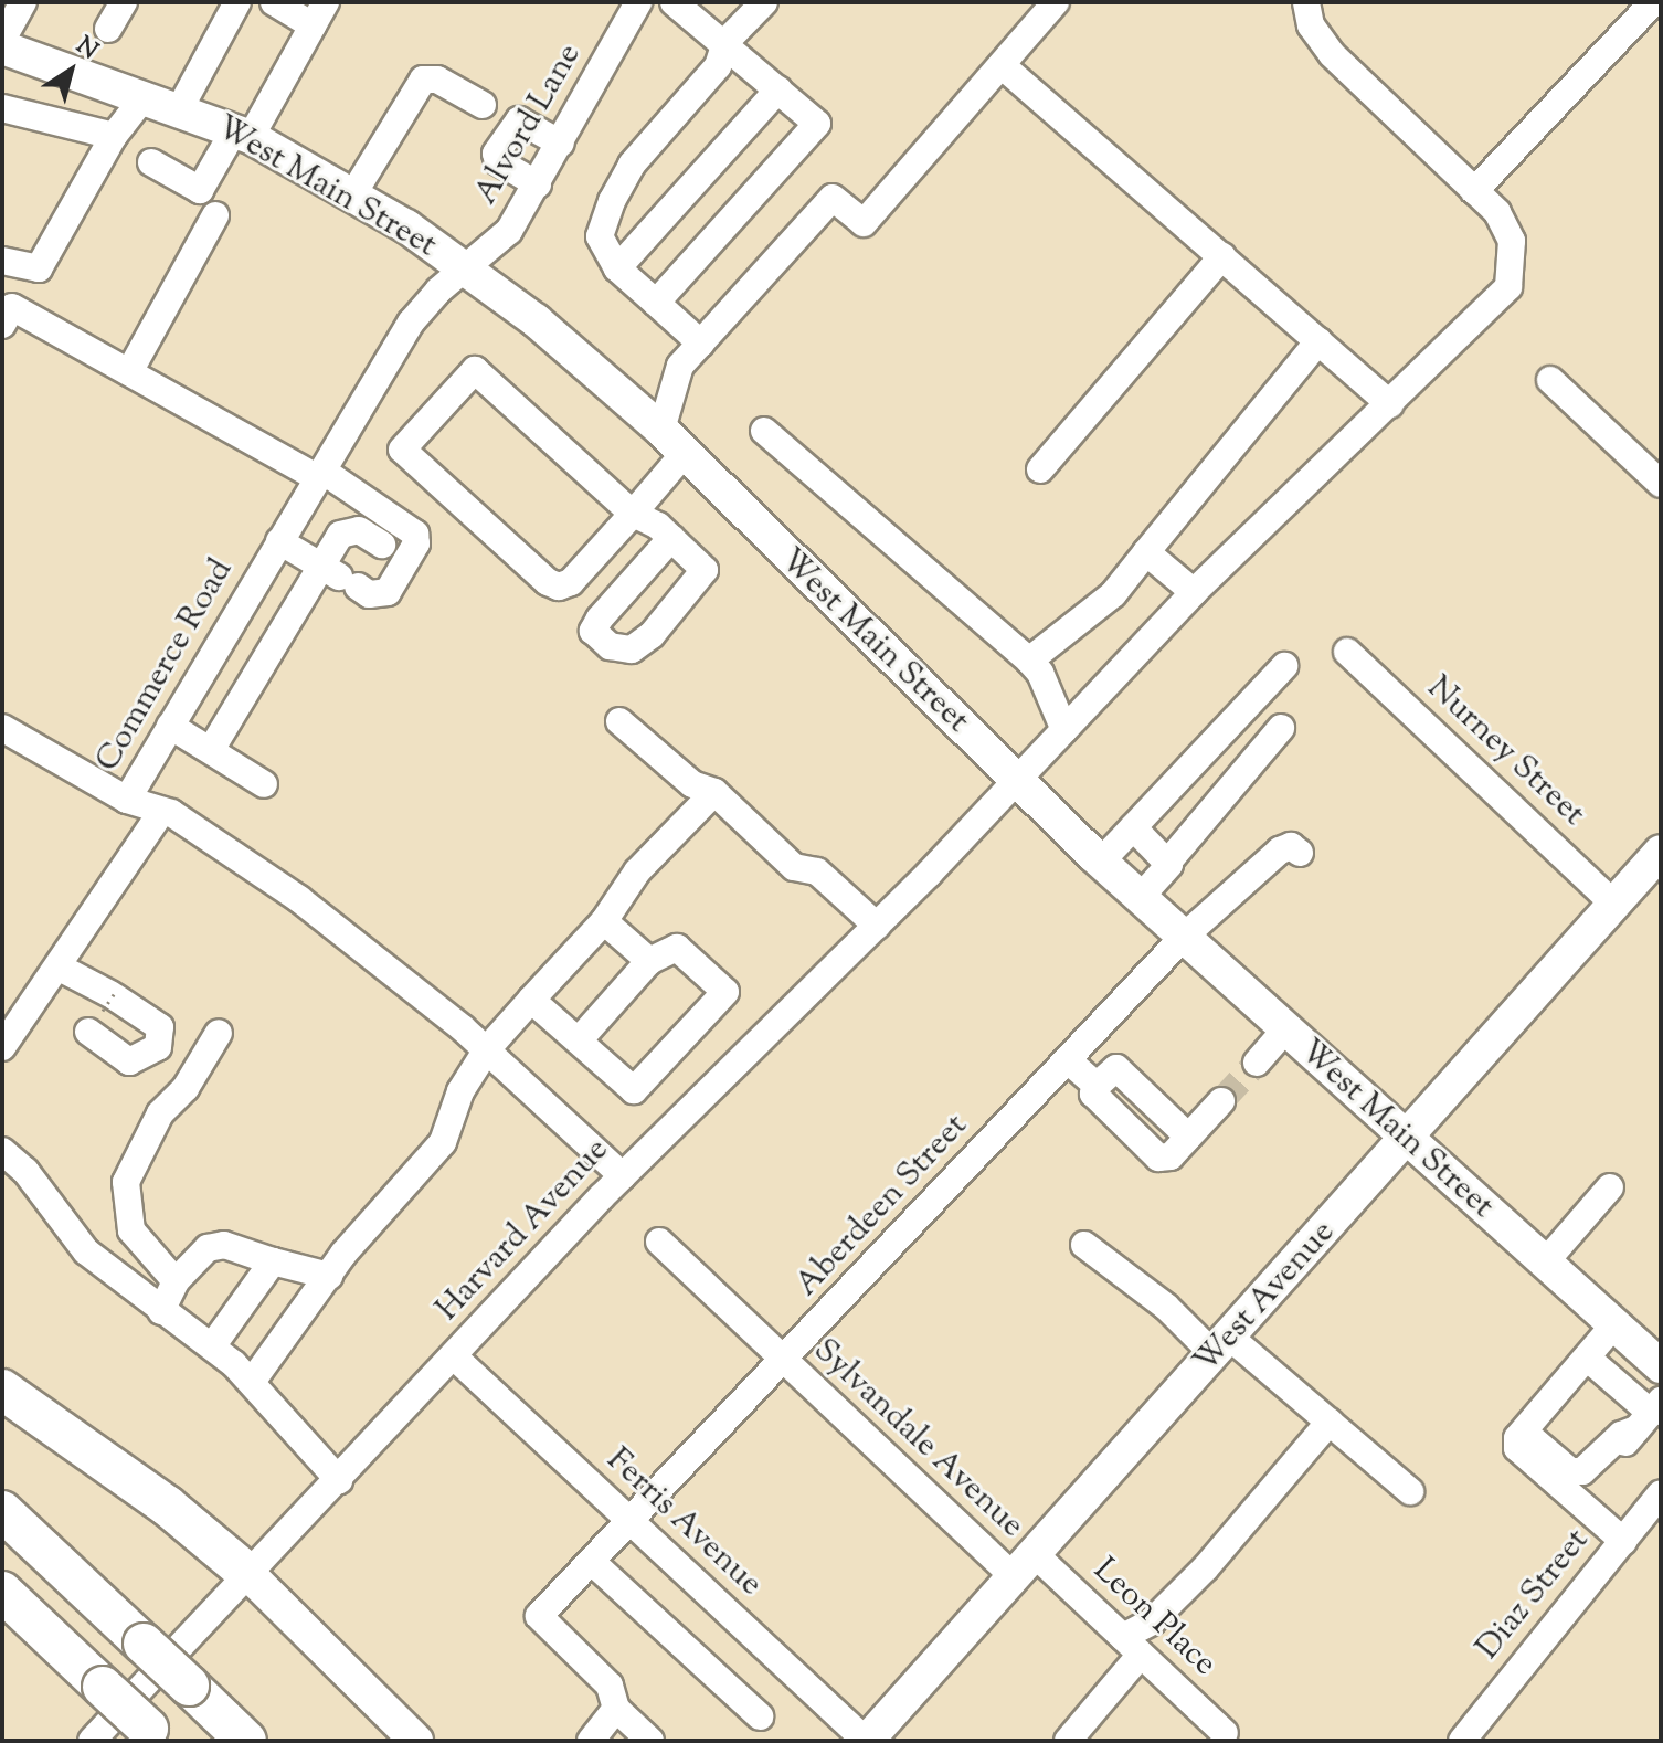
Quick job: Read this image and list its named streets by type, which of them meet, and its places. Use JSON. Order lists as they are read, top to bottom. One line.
{"streets":{"main road":["West Main Street","West Avenue"],"street":["Alvord Lane","Commerce Road","Nurney Street","Aberdeen Street","Harvard Avenue","Sylvandale Avenue","Ferris Avenue","Diaz Street","Leon Place"]},"crossings":[["Alvord Lane","West Main Street"],["Alvord Lane","Commerce Road"],["West Main Street","Commerce Road"],["West Main Street","Aberdeen Street"],["West Main Street","Harvard Avenue"],["West Main Street","West Avenue"],["Commerce Road","Harvard Avenue"],["Nurney Street","West Avenue"],["Aberdeen Street","Sylvandale Avenue"],["Aberdeen Street","Ferris Avenue"],["Harvard Avenue","Ferris Avenue"],["West Avenue","Sylvandale Avenue"],["West Avenue","Ferris Avenue"],["West Avenue","Leon Place"],["Sylvandale Avenue","Leon Place"]],"north":"top right"}
